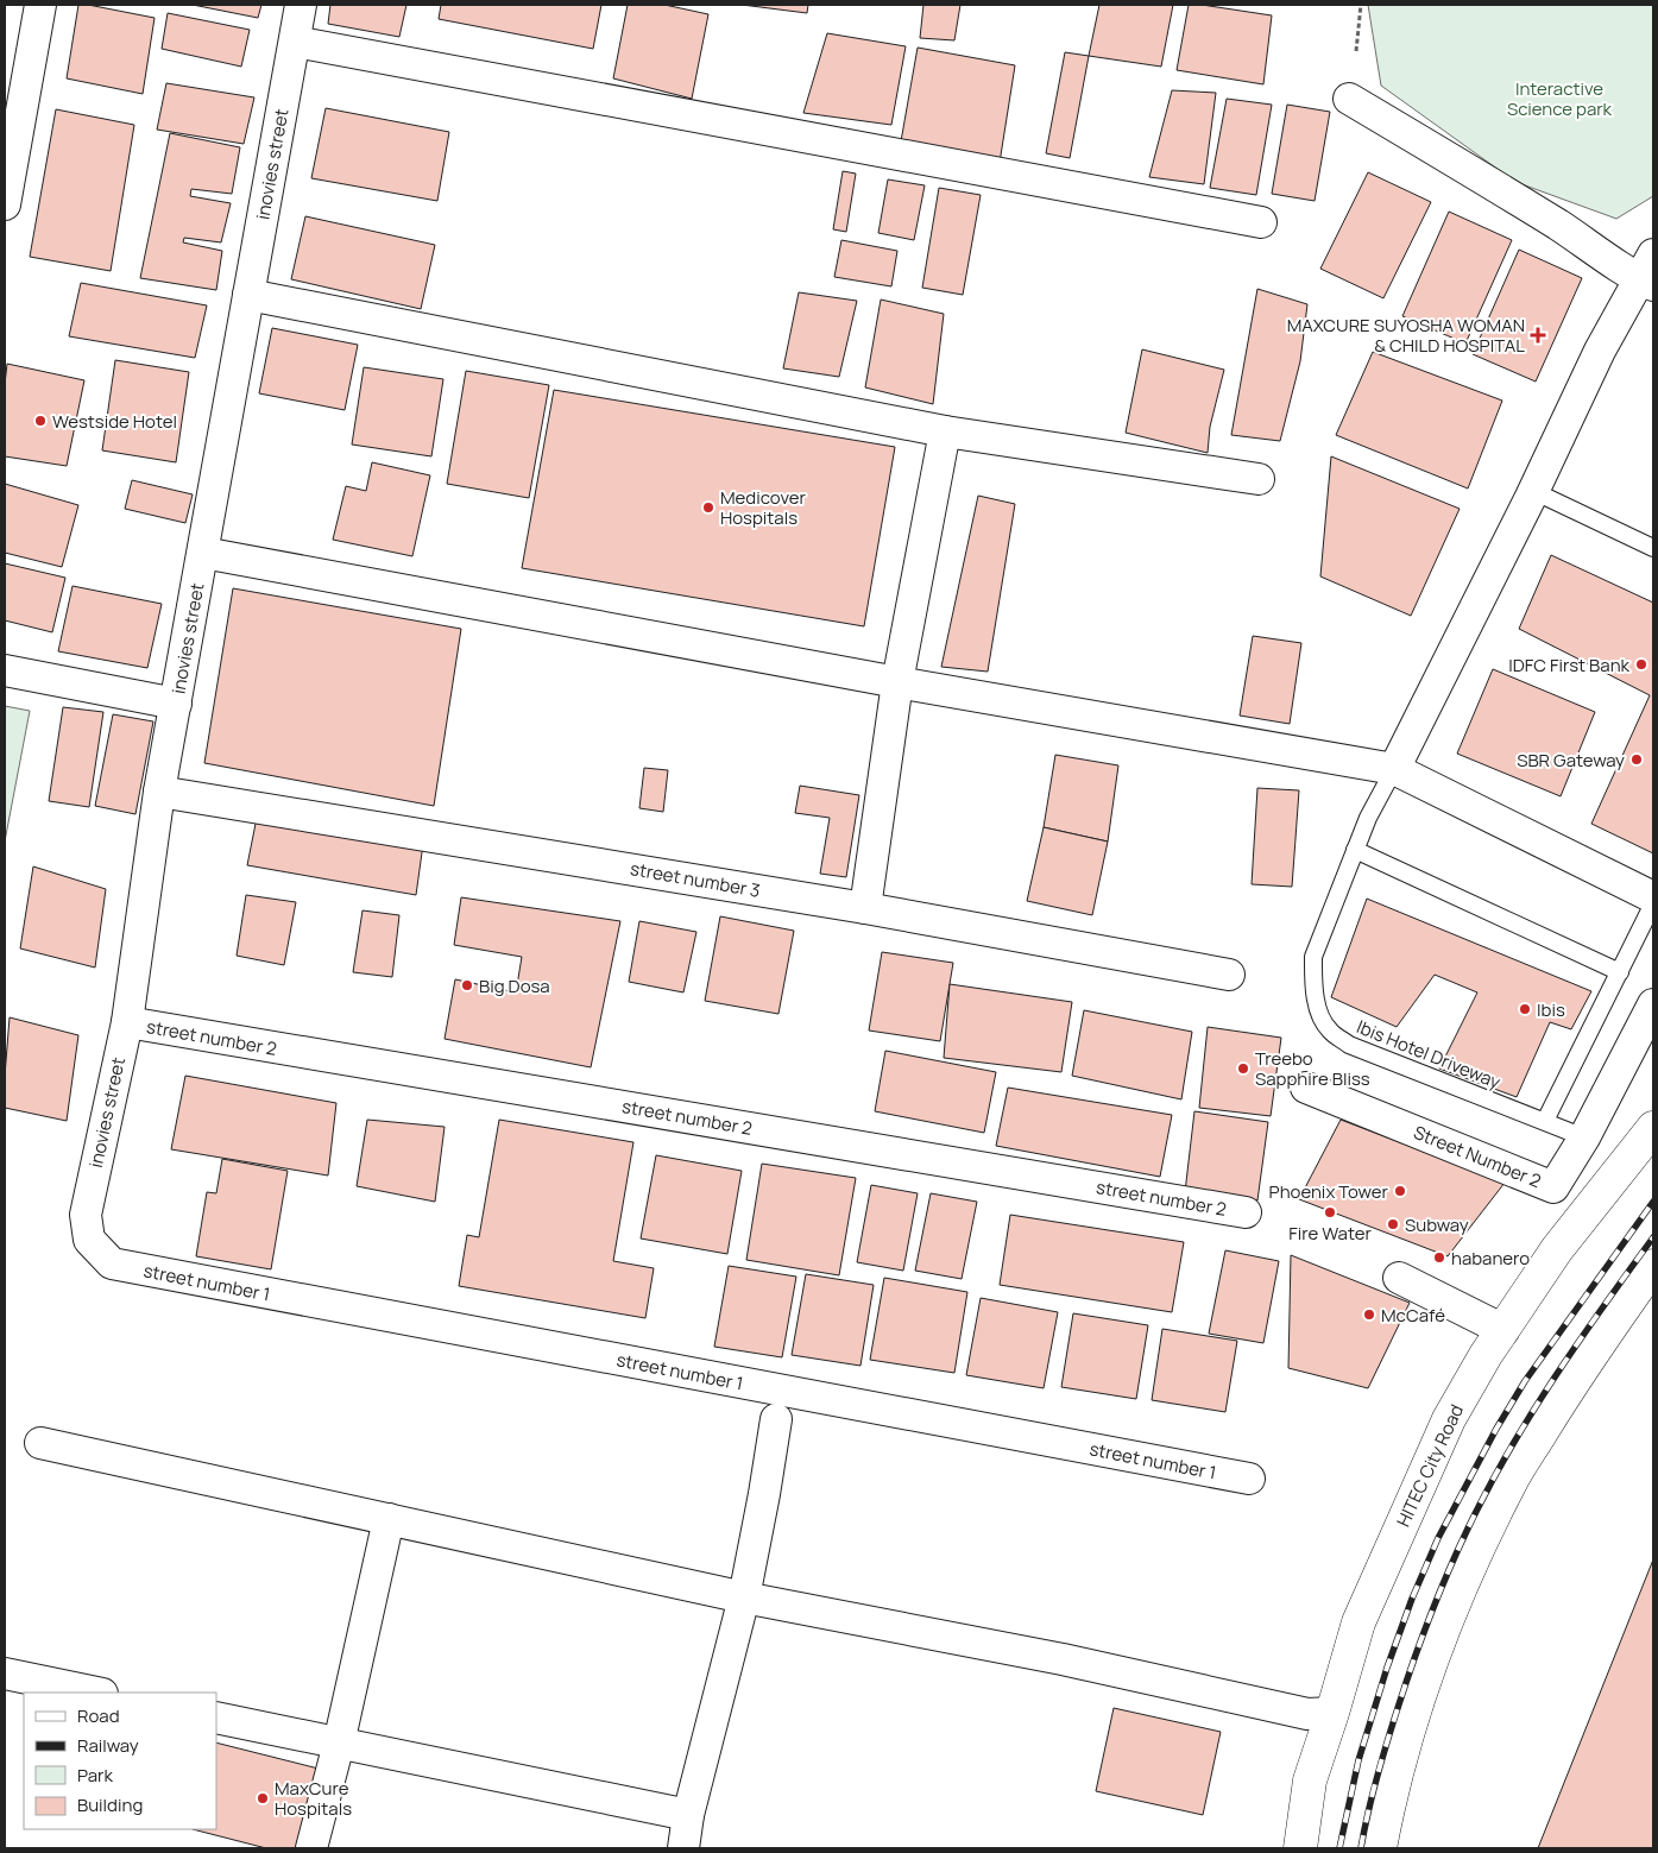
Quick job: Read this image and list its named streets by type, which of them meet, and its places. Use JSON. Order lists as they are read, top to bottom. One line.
{"streets":{"main road":["HITEC City Road"],"street":["inovies street","street number 3","street number 2","Street Number 2","street number 1"],"lane":["lbis Hotel Driveway"]},"crossings":[["inovies street","street number 3"],["inovies street","street number 2"],["inovies street","street number 1"],["lbis Hotel Driveway","Street Number 2"]],"parks":["Interactive Science park"],"places":{"health":["MAXCURE SUYOSHA WOMAN & CHILD HOSPITAL"],"other":["Westside Hotel","Medicover Hospitals","IDFC First Bank","SBR Gateway","Big Dosa","Ibis","Treebo Sapphire Bliss","Phoenix Tower","Fire Water","Subway","habanero","McCafé","MaxCure Hospitals"]},"legend":["Road","Railway","Park","Building"]}
